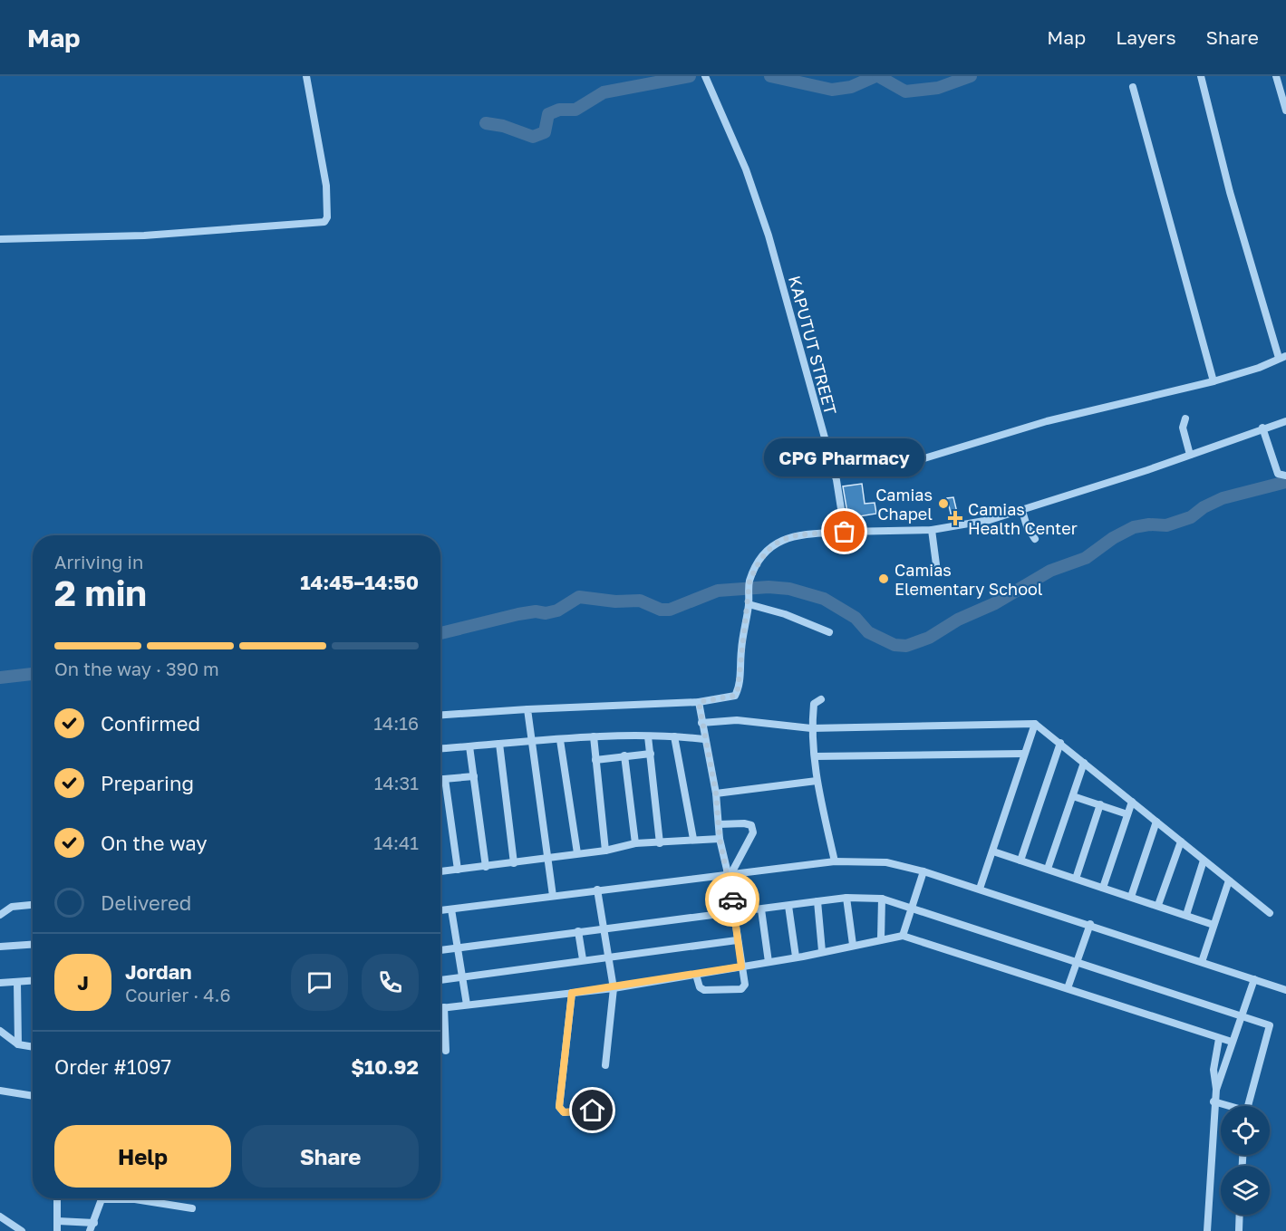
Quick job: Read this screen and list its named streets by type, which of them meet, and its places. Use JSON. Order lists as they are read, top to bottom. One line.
{"streets":{"street":["KAPUTUT STREET"]},"places":{"other":["Camias Chapel","CPG Pharmacy","Camias Elementary School"],"health":["Camias Health Center"]},"page":{"header":"Map","nav":["Map","Layers","Share"],"bubble":"CPG Pharmacy","heading":["2 min","Arriving in","14:45–14:50"],"panel":["Jordan","Courier · 4.6","Order #1097","$10.92"],"bar":"On the way · 390 m","list":[["Confirmed","14:16"],["Preparing","14:31"],["On the way","14:41"],"Delivered"],"round":"J","buttons":["Help","Share"]}}
